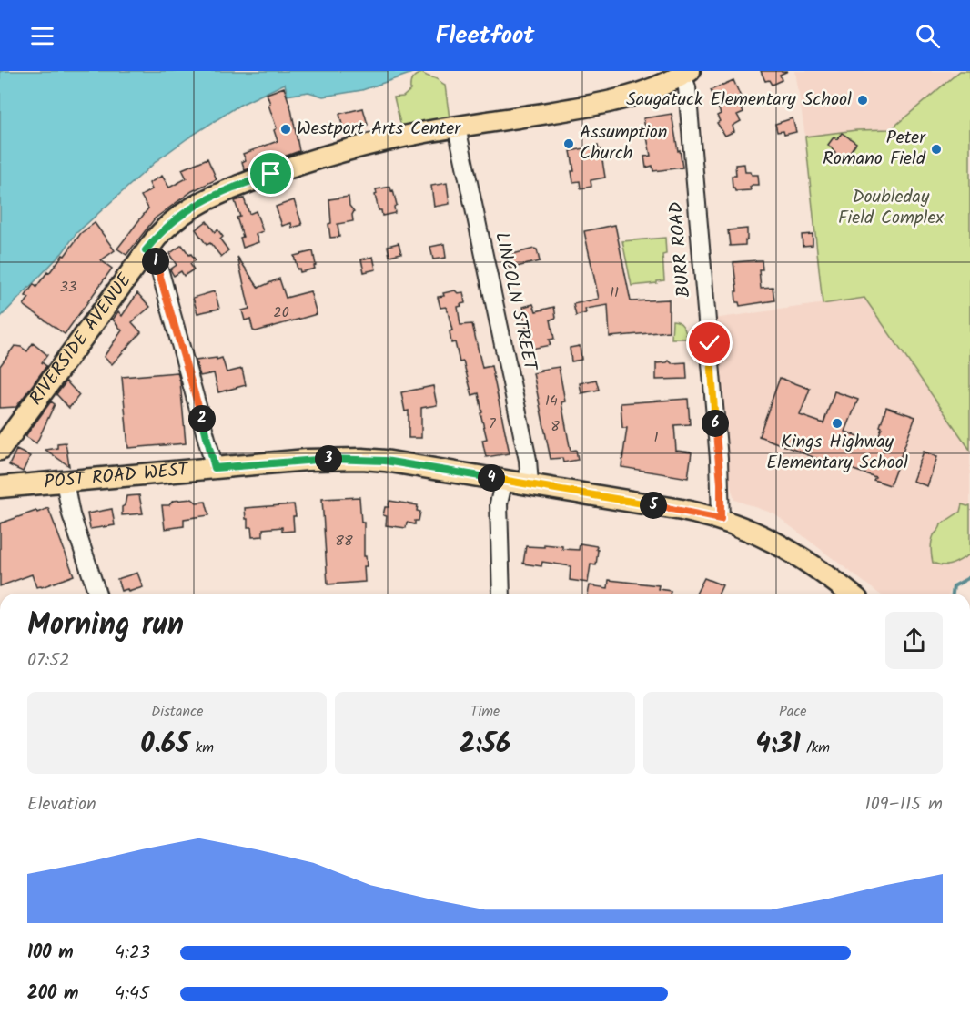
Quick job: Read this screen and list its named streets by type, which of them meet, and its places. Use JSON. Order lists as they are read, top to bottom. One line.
{"streets":{"main road":["RIVERSIDE AVENUE","POST ROAD WEST"],"street":["BURR ROAD","LINCOLN STREET"]},"crossings":[["BURR ROAD","RIVERSIDE AVENUE"],["BURR ROAD","POST ROAD WEST"],["LINCOLN STREET","RIVERSIDE AVENUE"],["LINCOLN STREET","POST ROAD WEST"]],"parks":["Doubleday Field Complex"],"places":["Saugatuck Elementary School","Westport Arts Center","Assumption Church","Peter Romano Field","Kings Highway Elementary School"],"house_numbers":["33","11","20","14","7","8","1","88"],"page":{"header":"Fleetfoot","pins":["1","2","6","3","4","5"],"heading":["Morning run","07:52"],"stats":[["Distance","0.65 km"],["Time","2:56"],["Pace","4:31 /km"]],"chart":["Elevation","109–115 m"],"list":[{"name":"100 m","note":"4:23"},{"name":"200 m","note":"4:45"}]}}
